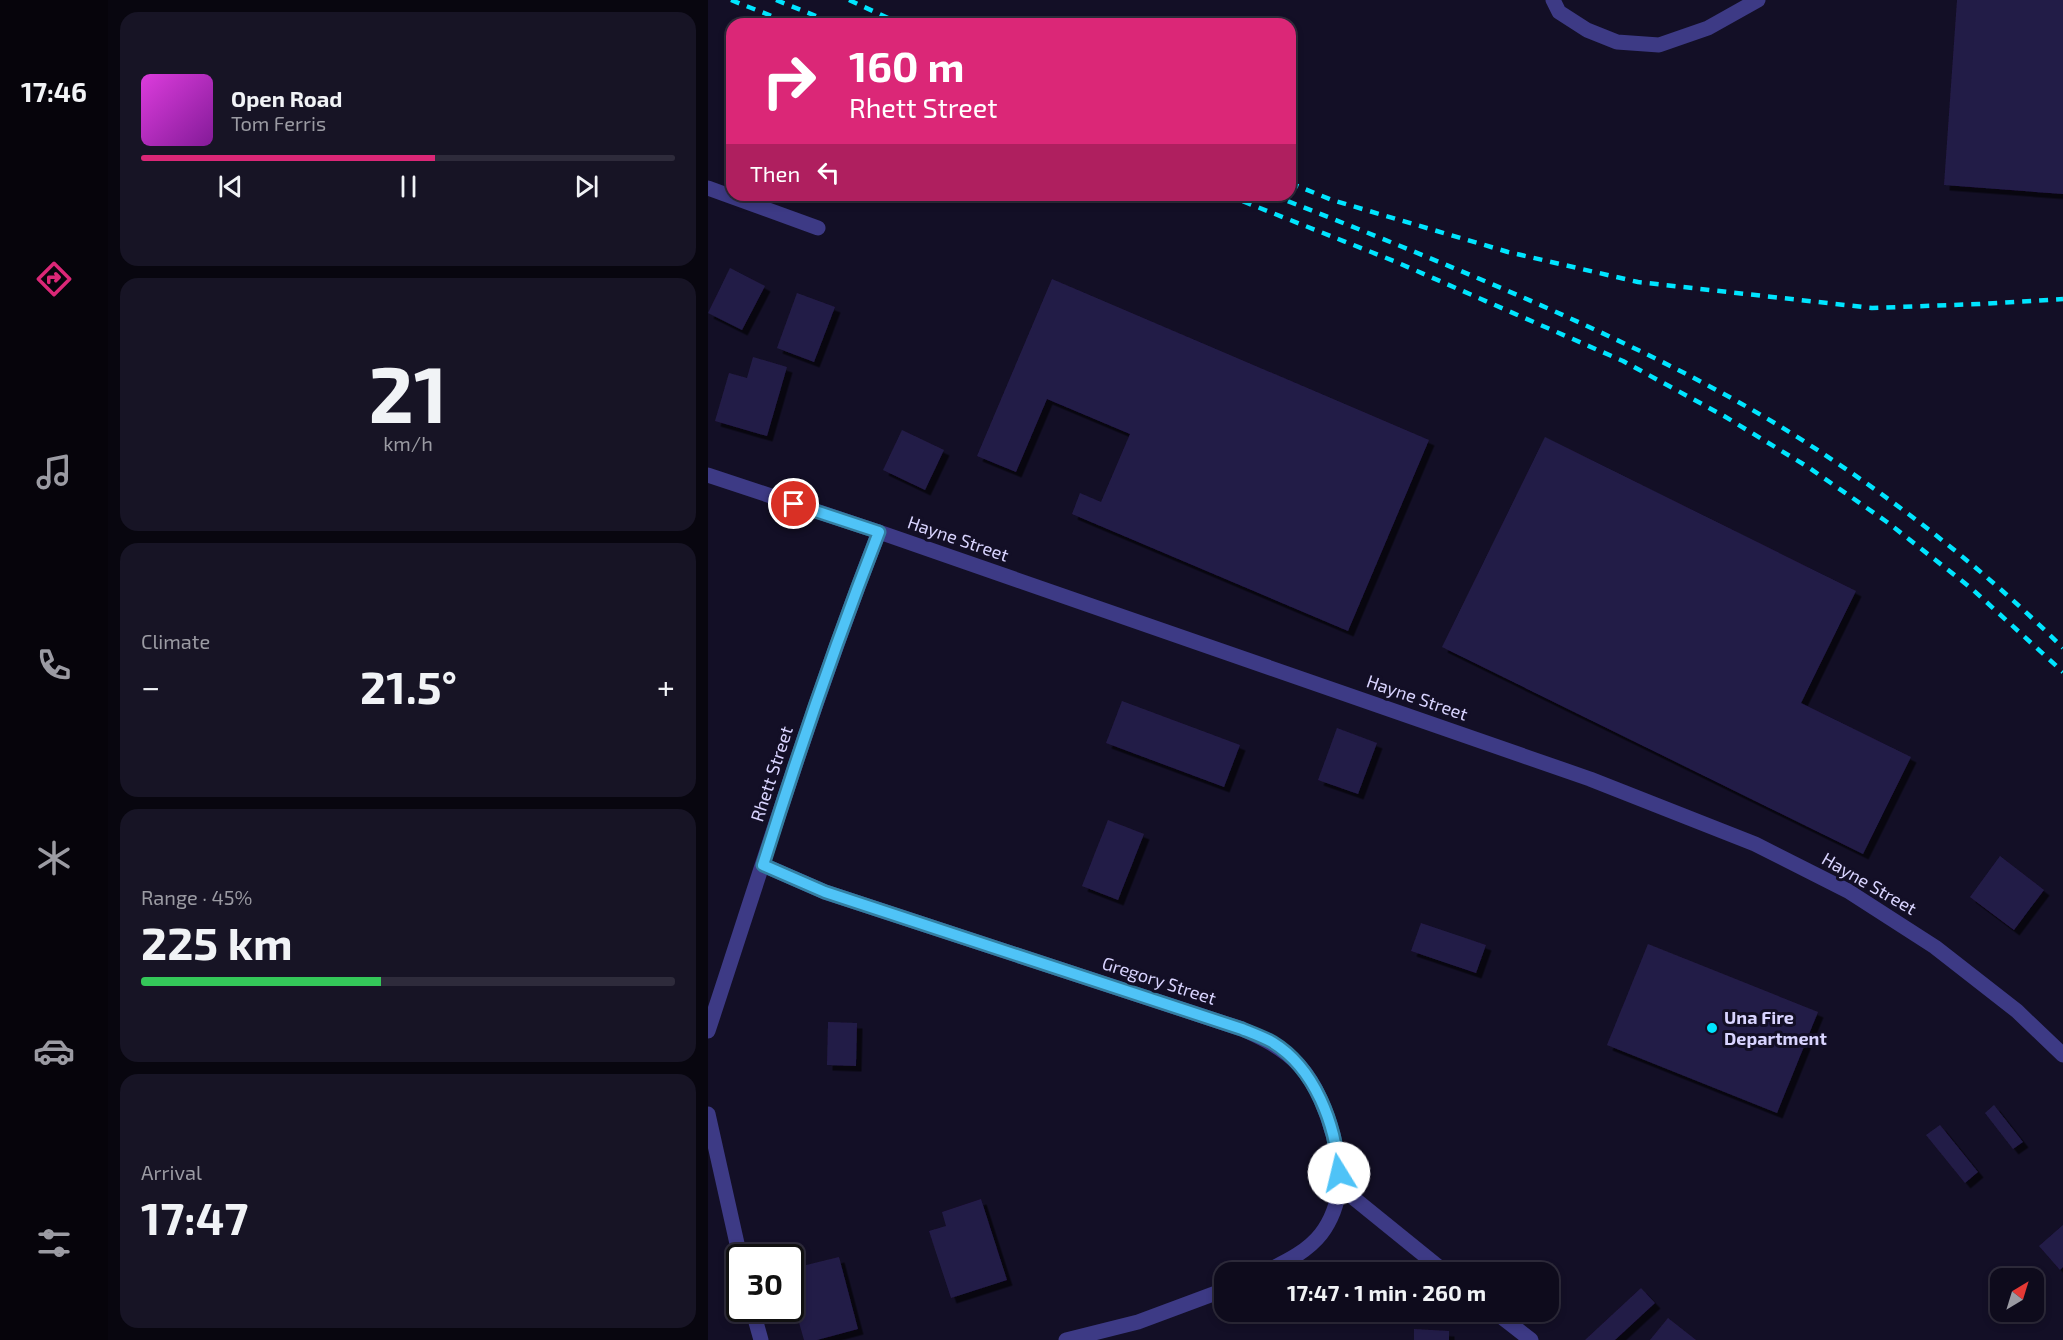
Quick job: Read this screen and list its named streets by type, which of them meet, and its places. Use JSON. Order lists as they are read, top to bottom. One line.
{"streets":{"street":["Hayne Street","Rhett Street","Gregory Street"]},"crossings":[["Hayne Street","Rhett Street"],["Rhett Street","Gregory Street"]],"places":["Una Fire Department"],"north":"top right","page":{"tabs":"17:46","turn":["160 m","Rhett Street"],"song":["Open Road","Tom Ferris"],"then":"Then","tile":[["21","km/h"],"Climate",["Range · 45%","225 km"],["Arrival","17:47"]],"heat":["−","21.5°","+"],"limit":"30","trip":"17:47 · 1 min · 260 m"}}
